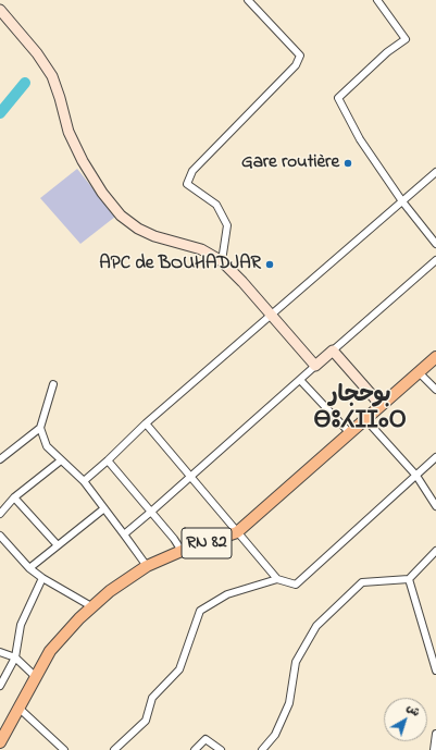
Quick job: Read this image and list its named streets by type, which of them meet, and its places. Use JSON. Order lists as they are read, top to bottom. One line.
{"streets":{"main road":["RN 82"]},"districts":["بوحجار ⴱⵓⵃⵊⵊⴰⵔ"],"places":["Gare routière","APC de BOUHADJAR"],"north":"top right"}
